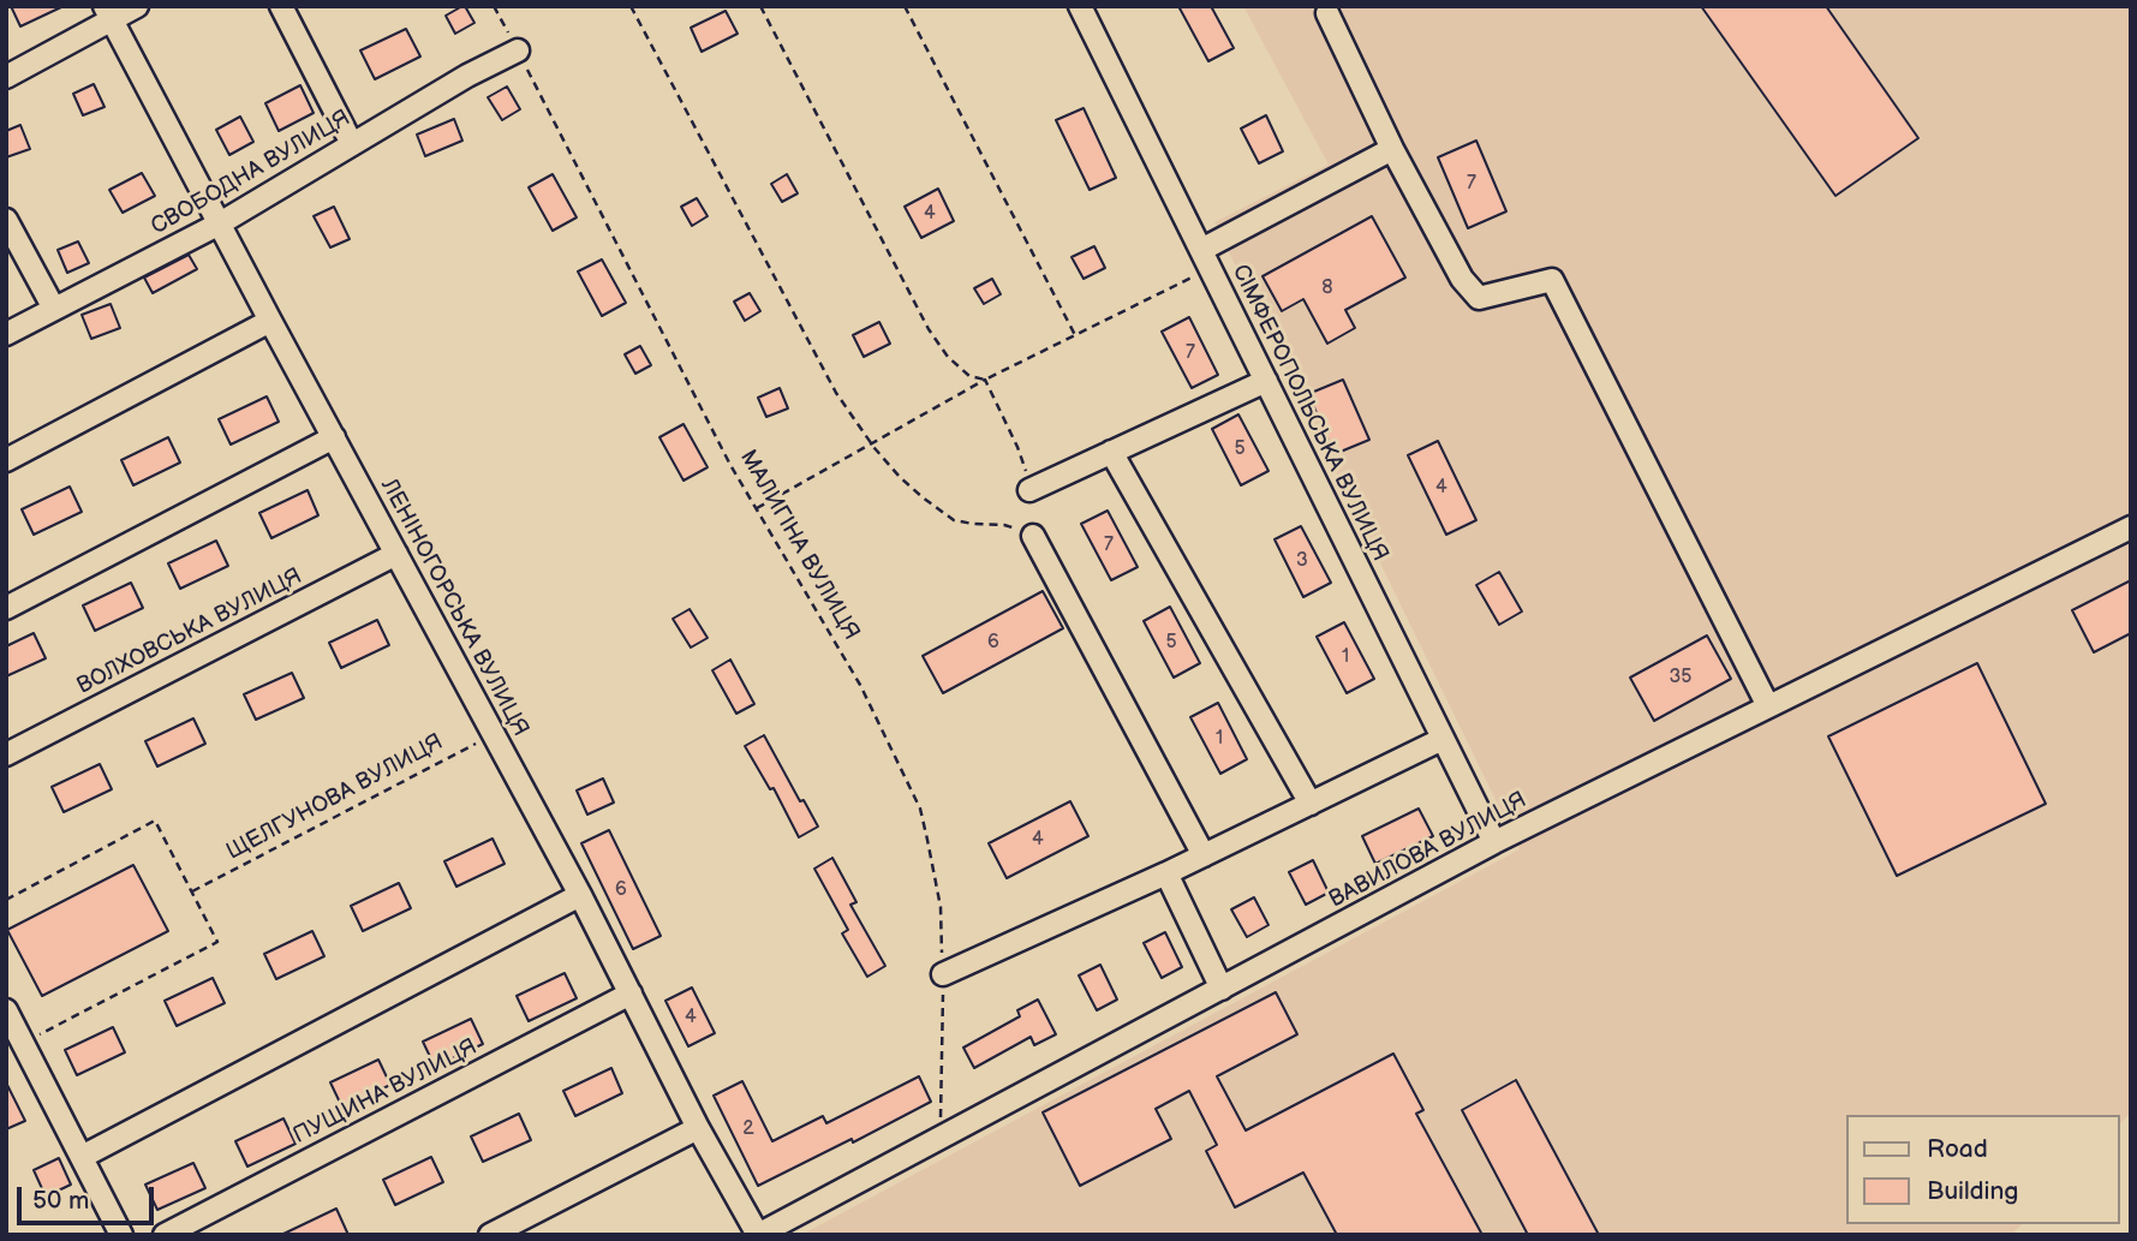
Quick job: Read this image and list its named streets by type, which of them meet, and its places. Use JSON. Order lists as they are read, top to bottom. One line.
{"streets":{"street":["СВОБОДНА ВУЛИЦЯ","СІМФЕРОПОЛЬСЬКА ВУЛИЦЯ","ЛЕНІНОГОРСЬКА ВУЛИЦЯ","ВОЛХОВСЬКА ВУЛИЦЯ","ВАВИЛОВА ВУЛИЦЯ","ПУЩИНА ВУЛИЦЯ"],"path":["МАЛИГІНА ВУЛИЦЯ","ЩЕЛГУНОВА ВУЛИЦЯ"]},"crossings":[["СВОБОДНА ВУЛИЦЯ","МАЛИГІНА ВУЛИЦЯ"],["СВОБОДНА ВУЛИЦЯ","ЛЕНІНОГОРСЬКА ВУЛИЦЯ"],["СІМФЕРОПОЛЬСЬКА ВУЛИЦЯ","ВАВИЛОВА ВУЛИЦЯ"],["МАЛИГІНА ВУЛИЦЯ","ВАВИЛОВА ВУЛИЦЯ"],["ЛЕНІНОГОРСЬКА ВУЛИЦЯ","ВОЛХОВСЬКА ВУЛИЦЯ"],["ЛЕНІНОГОРСЬКА ВУЛИЦЯ","ЩЕЛГУНОВА ВУЛИЦЯ"],["ЛЕНІНОГОРСЬКА ВУЛИЦЯ","ВАВИЛОВА ВУЛИЦЯ"],["ЛЕНІНОГОРСЬКА ВУЛИЦЯ","ПУЩИНА ВУЛИЦЯ"]],"house_numbers":["7","4","8","7","5","4","7","3","6","5","1","35","1","4","6","4","2"],"legend":["Road","Building"],"scale_bar":"50 m"}
